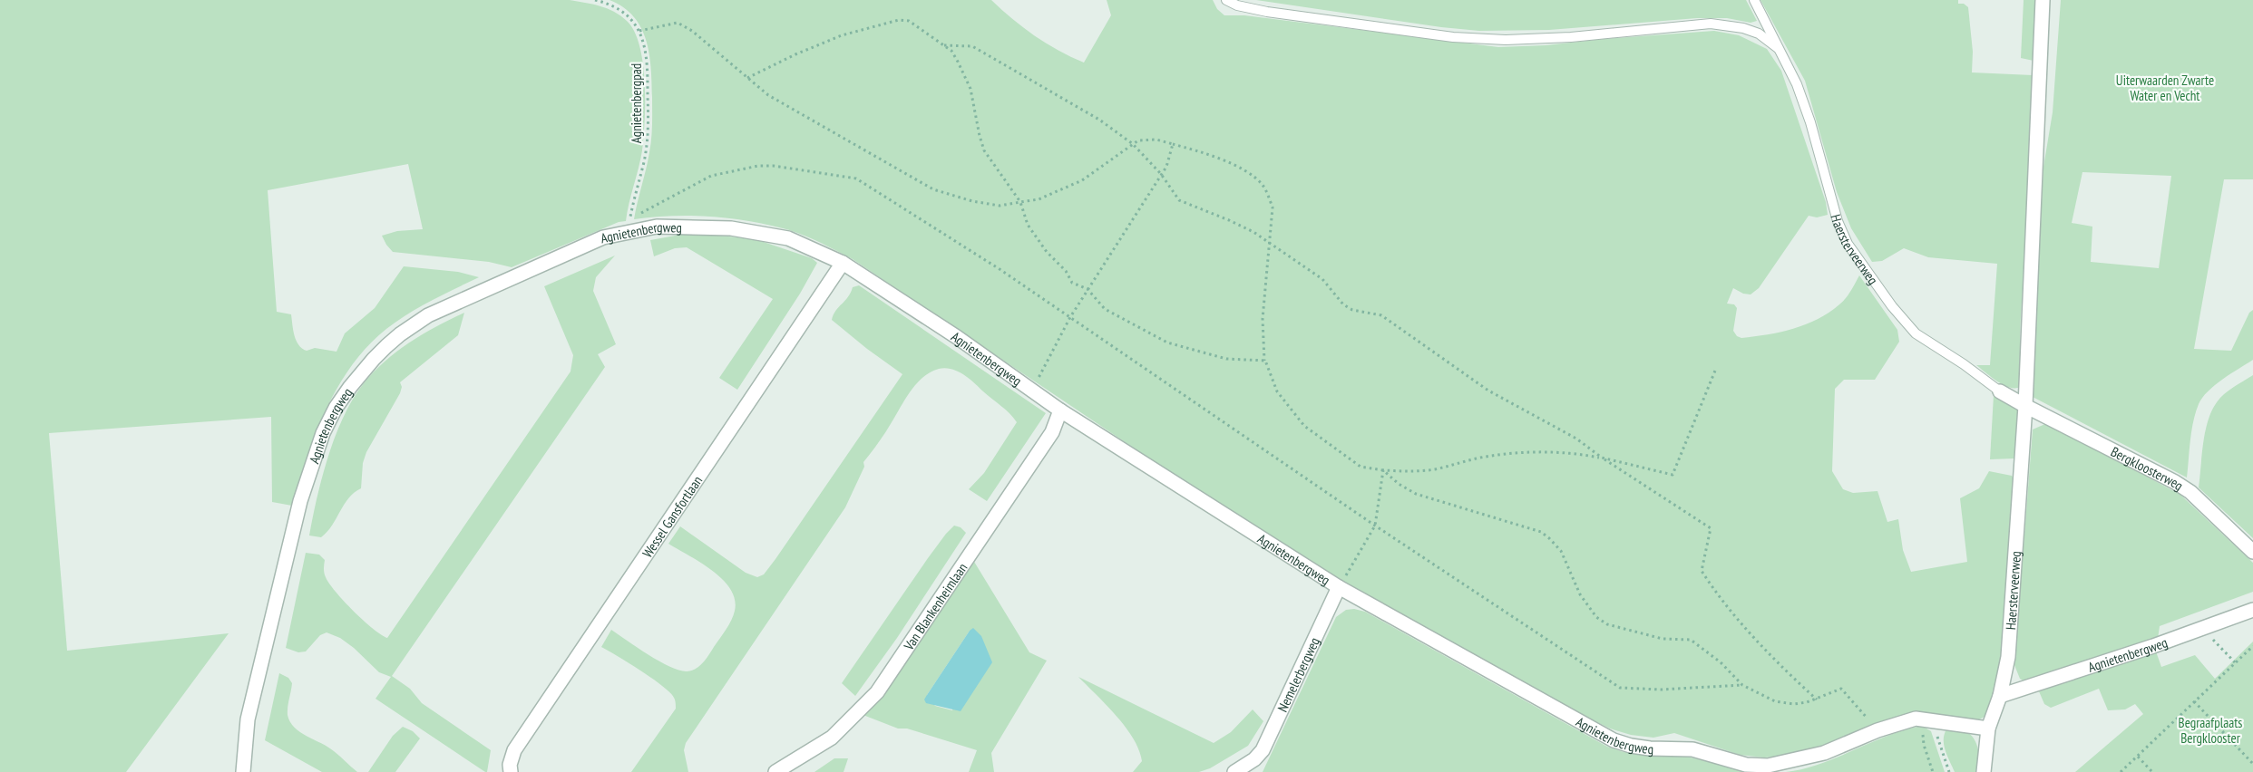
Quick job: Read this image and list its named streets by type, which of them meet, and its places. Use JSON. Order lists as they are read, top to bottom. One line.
{"streets":{"street":["Agnietenbergweg","Haersterveerweg","Bergkloosterweg","Wessel Gansfortlaan","Van Blankenheimlaan","Nemelerbergweg"],"path":["Agnietenbergpad"]},"crossings":[["Agnietenbergpad","Agnietenbergweg"],["Agnietenbergweg","Haersterveerweg"],["Agnietenbergweg","Wessel Gansfortlaan"],["Agnietenbergweg","Van Blankenheimlaan"],["Agnietenbergweg","Nemelerbergweg"],["Haersterveerweg","Bergkloosterweg"]],"parks":["Uiterwaarden Zwarte Water en Vecht","Begraafplaats Bergklooster"]}
